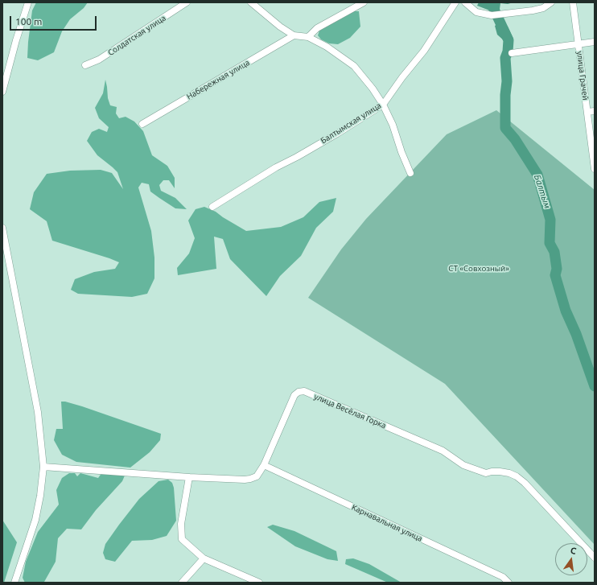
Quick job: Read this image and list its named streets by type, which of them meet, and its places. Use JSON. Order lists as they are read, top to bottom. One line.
{"streets":{"street":["Солдатская улица","улица Грачей","Набережная улица","Балтымская улица","улица Весёлая Горка","Карнавальная улица"]},"crossings":[["улица Весёлая Горка","Карнавальная улица"]],"water":["Балтым"],"parks":["СТ «Совхозный»"],"scale_bar":"100 m","north":"top"}
